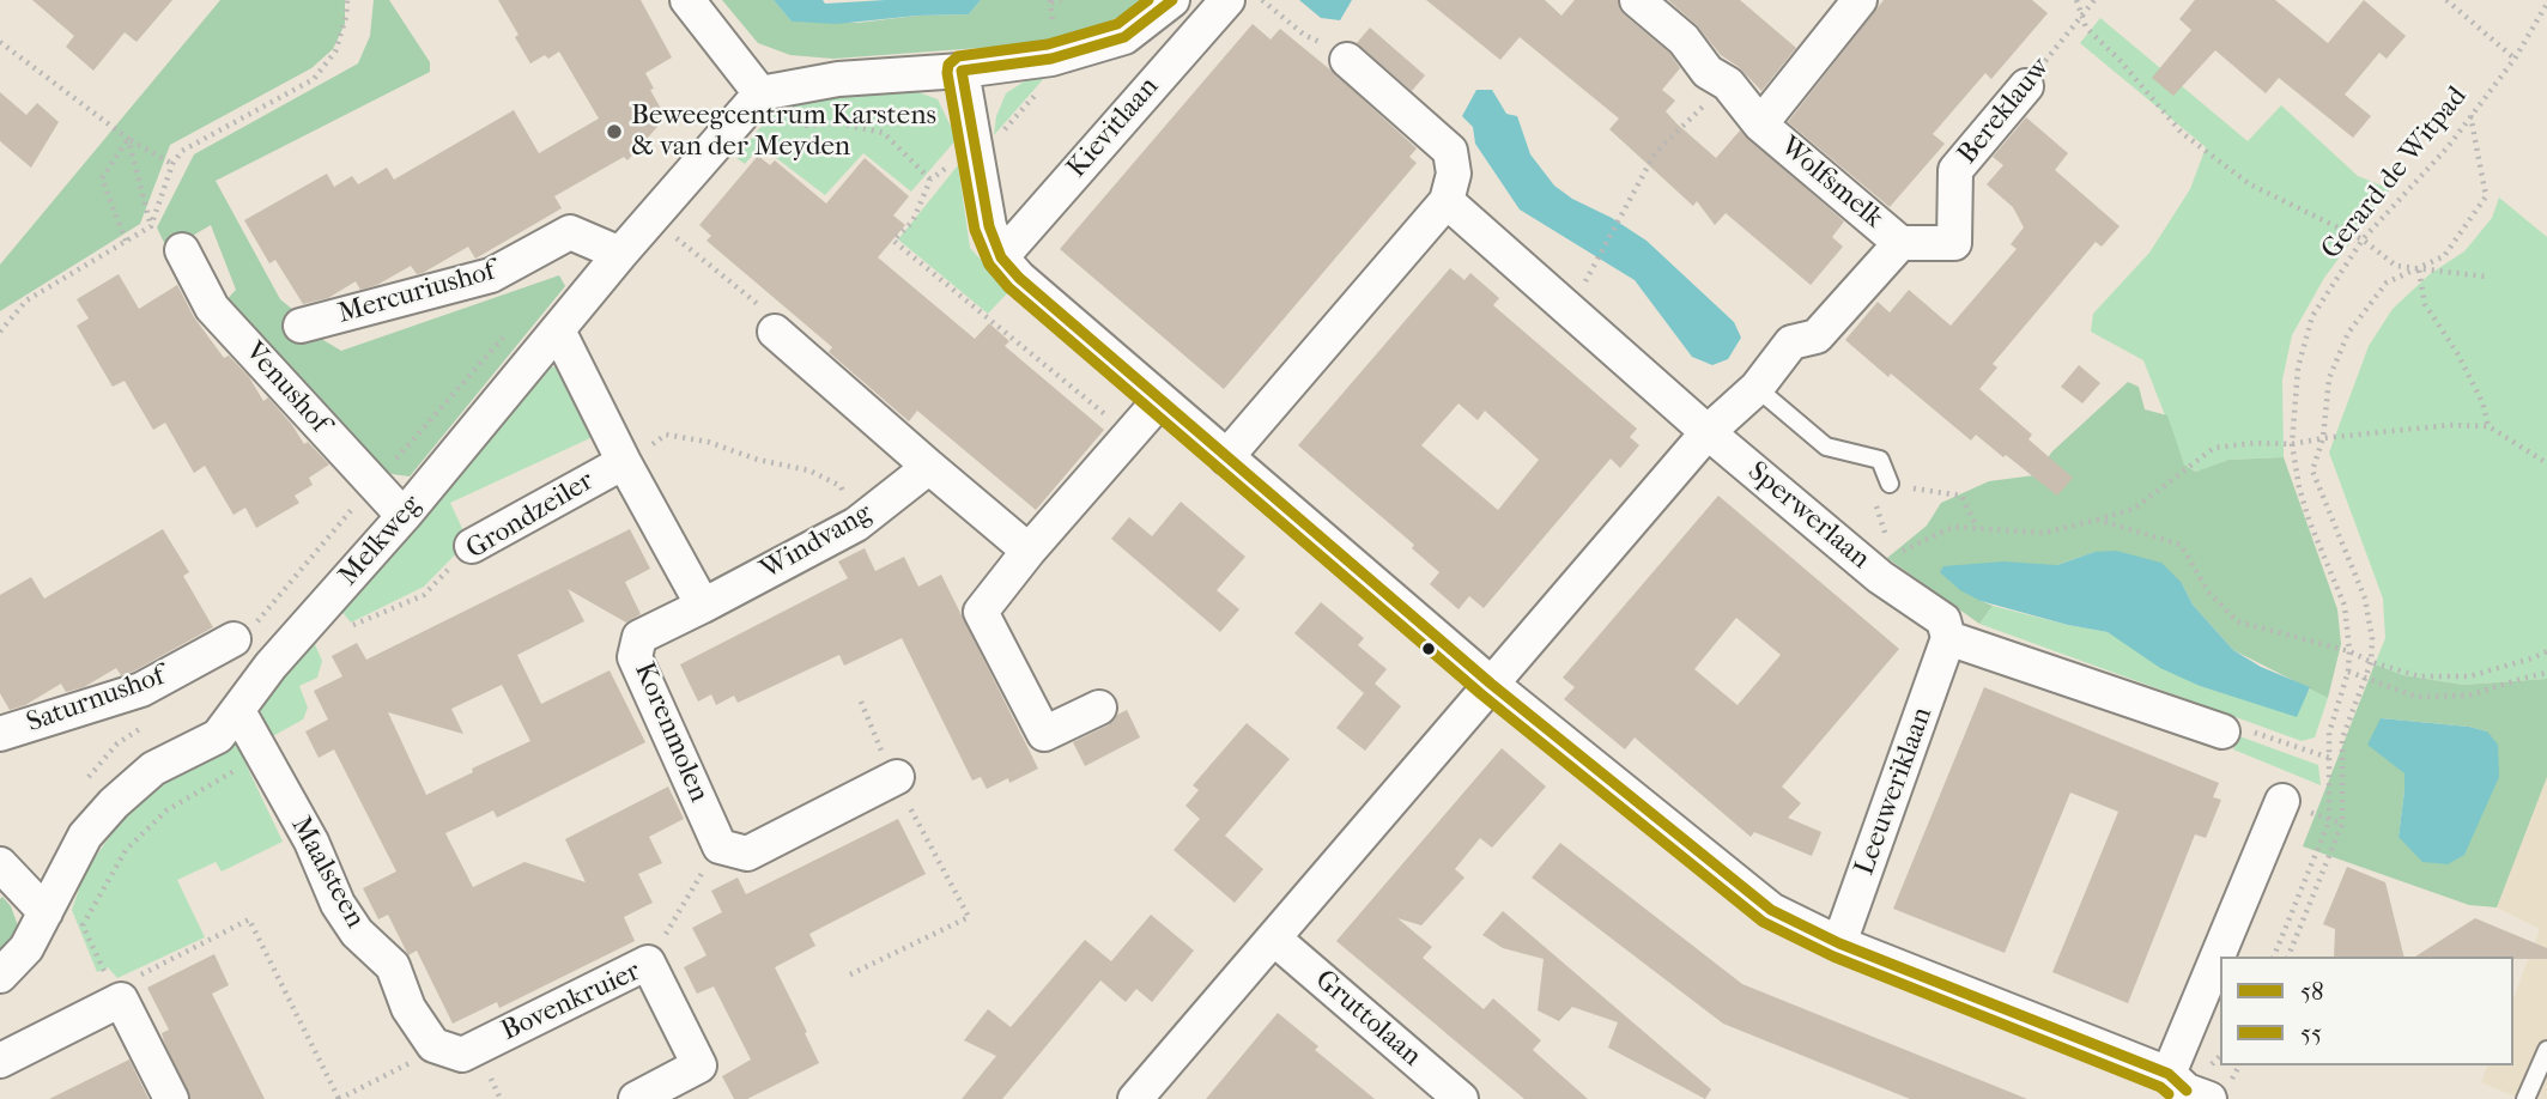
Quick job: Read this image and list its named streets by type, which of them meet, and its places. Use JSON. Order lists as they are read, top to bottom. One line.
{"streets":{"street":["Bereklauw","Kievitlaan","Wolfsmelk","Mercuriushof","Venushof","Grondzeiler","Sperwerlaan","Melkweg","Windvang","Saturnushof","Korenmolen","Leeuweriklaan","Maalsteen","Bovenkruier","Gruttolaan"],"path":["Gerard de Witpad"]},"crossings":[["Bereklauw","Wolfsmelk"],["Mercuriushof","Melkweg"],["Venushof","Melkweg"],["Grondzeiler","Melkweg"],["Sperwerlaan","Leeuweriklaan"],["Melkweg","Maalsteen"],["Windvang","Korenmolen"],["Maalsteen","Bovenkruier"]],"places":["Beweegcentrum Karstens & van der Meyden"],"lines":["transit line 58","transit line 55"],"legend":["58","55"]}
